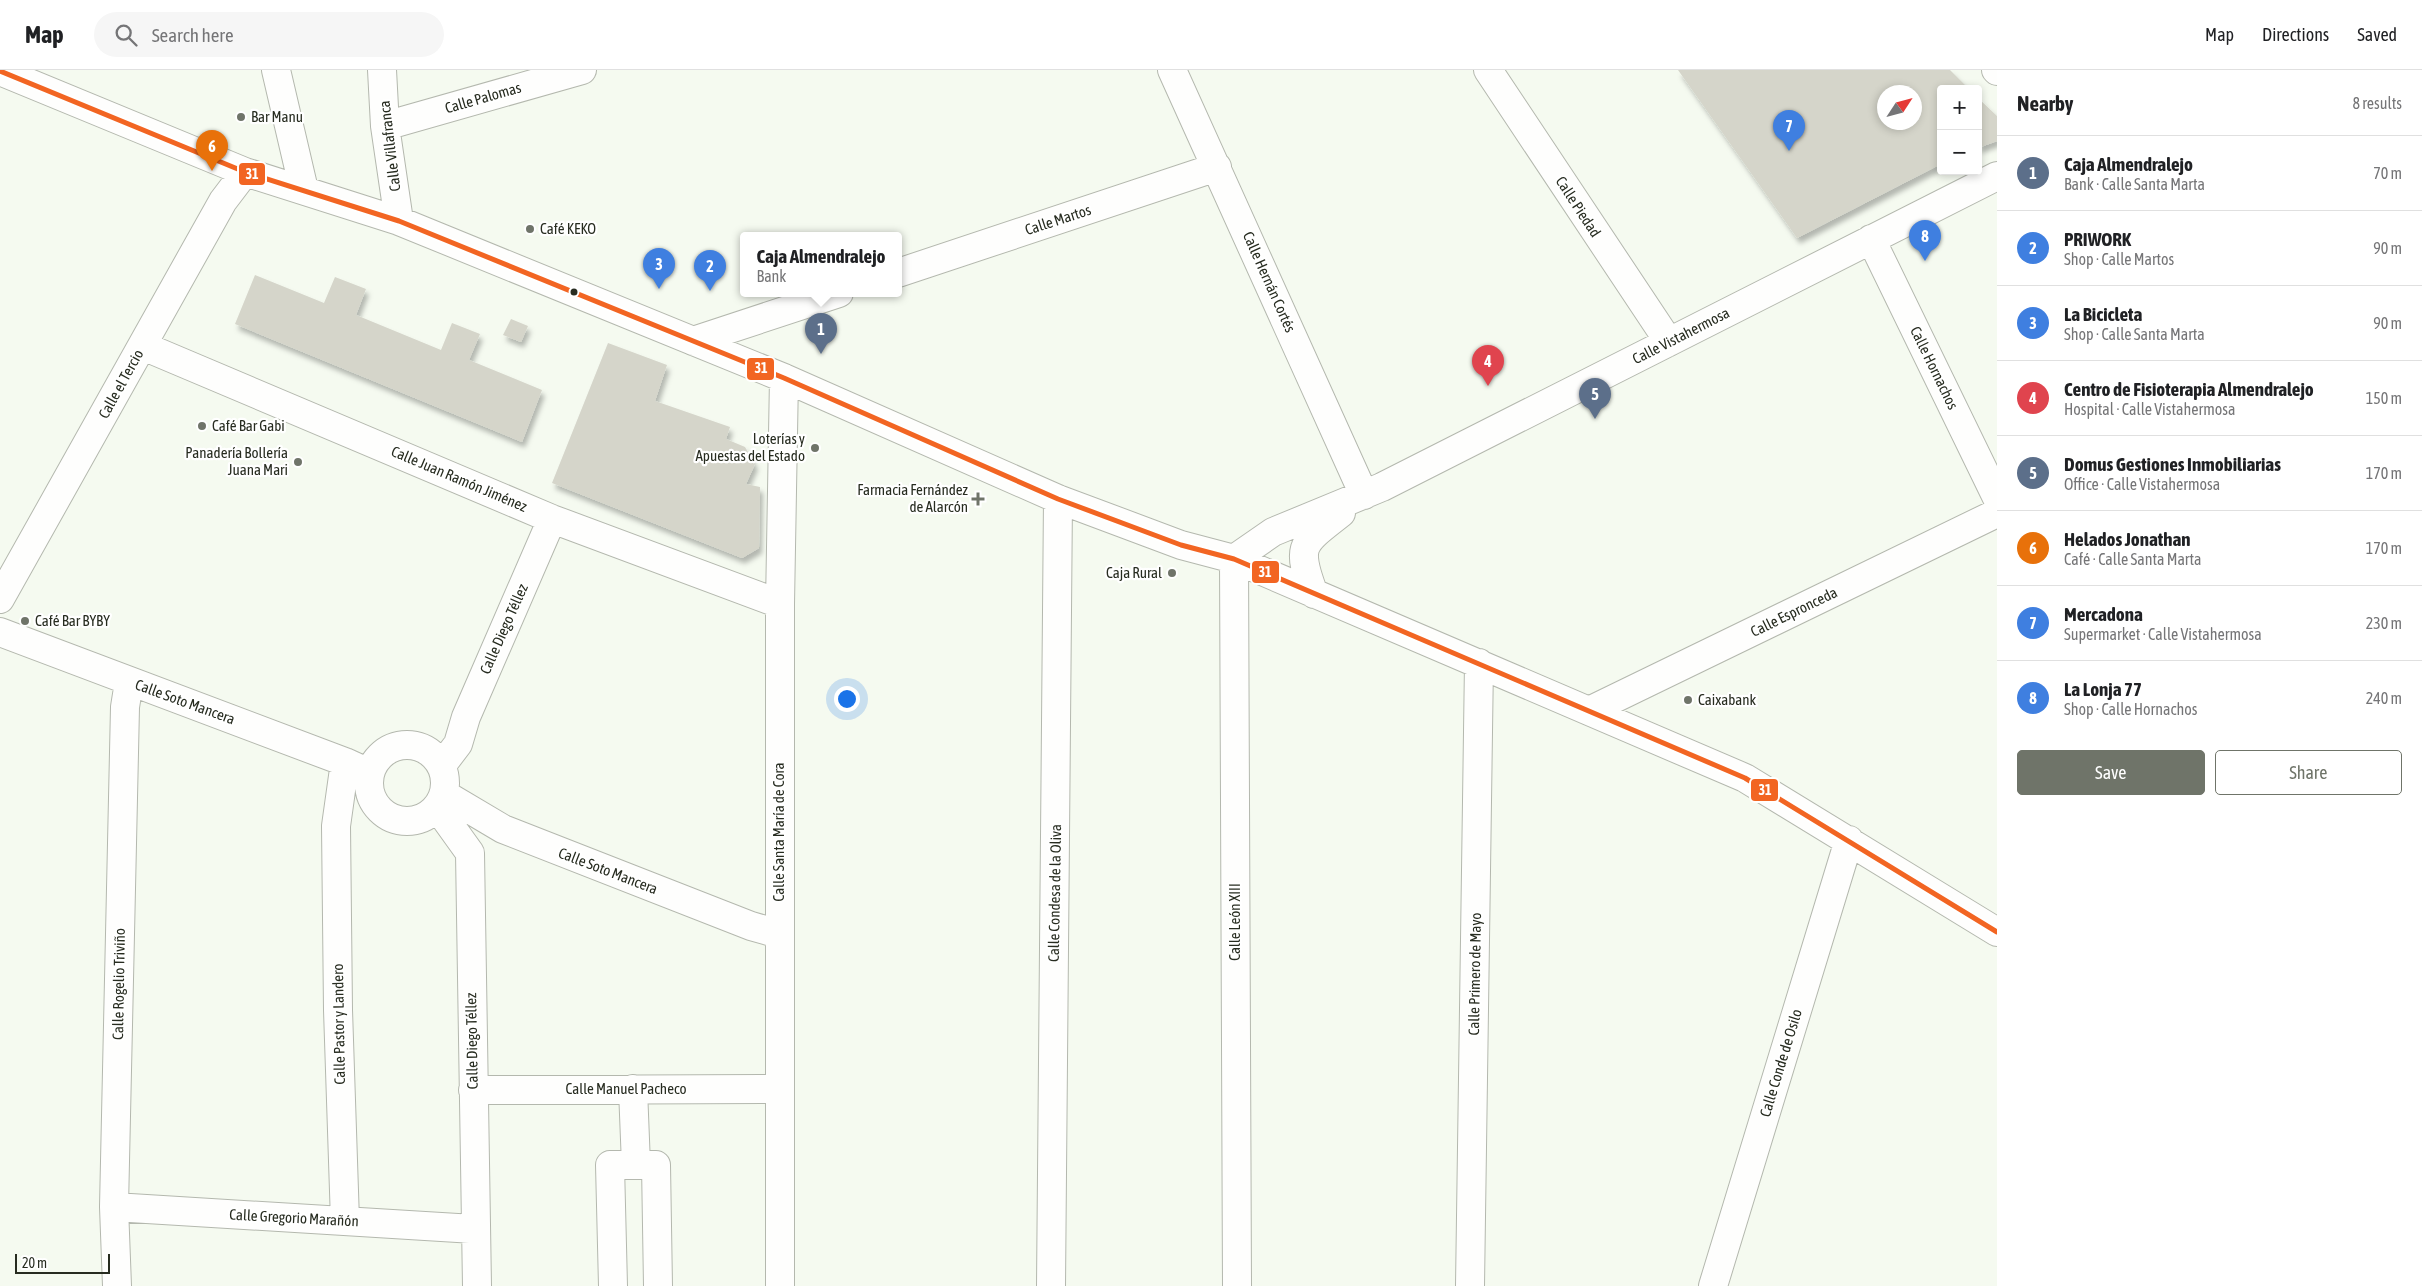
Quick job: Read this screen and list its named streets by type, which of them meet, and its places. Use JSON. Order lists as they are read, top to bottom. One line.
{"streets":{"street":["Calle Palomas","Calle Villafranca","Calle Piedad","Calle Martos","Calle Hernán Cortés","Calle Vistahermosa","Calle Hornachos","Calle el Tercio","Calle Juan Ramón Jiménez","Calle Espronceda","Calle Diego Téllez","Calle Soto Mancera","Calle Santa María de Cora","Calle Condesa de la Oliva","Calle León XIII","Calle Primero de Mayo","Calle Rogelio Triviño","Calle Pastor y Landero","Calle Conde de Osilo","Calle Manuel Pacheco","Calle Gregorio Marañón"]},"crossings":[["Calle Palomas","Calle Villafranca"],["Calle Piedad","Calle Vistahermosa"],["Calle Martos","Calle Hernán Cortés"],["Calle Hernán Cortés","Calle Vistahermosa"],["Calle Vistahermosa","Calle Hornachos"],["Calle Vistahermosa","Calle León XIII"],["Calle el Tercio","Calle Juan Ramón Jiménez"],["Calle Juan Ramón Jiménez","Calle Diego Téllez"],["Calle Juan Ramón Jiménez","Calle Santa María de Cora"],["Calle Diego Téllez","Calle Soto Mancera"],["Calle Diego Téllez","Calle Pastor y Landero"],["Calle Diego Téllez","Calle Manuel Pacheco"],["Calle Diego Téllez","Calle Gregorio Marañón"],["Calle Soto Mancera","Calle Santa María de Cora"],["Calle Soto Mancera","Calle Rogelio Triviño"],["Calle Soto Mancera","Calle Pastor y Landero"],["Calle Santa María de Cora","Calle Manuel Pacheco"],["Calle Rogelio Triviño","Calle Gregorio Marañón"],["Calle Pastor y Landero","Calle Gregorio Marañón"]],"places":{"other":["Bar Manu","Café KEKO","Café Bar Gabi","Loterías y Apuestas del Estado","Panadería Bollería Juana Mari","Caja Rural","Café Bar BYBY","Caixabank"],"health":["Farmacia Fernández de Alarcón"]},"lines":["transit line 31"],"scale_bar":"20 m","north":"top right","page":{"header":"Map","search":"Search here","nav":["Map","Directions","Saved"],"heading":["Nearby","8 results"],"map_buttons":["+","−"],"pins":["7","6","8","3","2","1","4","5"],"list":[{"mark":"1","name":"Caja Almendralejo","note":"Bank · Calle Santa Marta","value":"70 m"},{"mark":"2","name":"PRIWORK","note":"Shop · Calle Martos","value":"90 m"},{"mark":"3","name":"La Bicicleta","note":"Shop · Calle Santa Marta","value":"90 m"},{"mark":"4","name":"Centro de Fisioterapia Almendralejo","note":"Hospital · Calle Vistahermosa","value":"150 m"},{"mark":"5","name":"Domus Gestiones Inmobiliarias","note":"Office · Calle Vistahermosa","value":"170 m"},{"mark":"6","name":"Helados Jonathan","note":"Café · Calle Santa Marta","value":"170 m"},{"mark":"7","name":"Mercadona","note":"Supermarket · Calle Vistahermosa","value":"230 m"},{"mark":"8","name":"La Lonja 77","note":"Shop · Calle Hornachos","value":"240 m"}],"popup":["Caja Almendralejo","Bank"],"buttons":["Save","Share"],"scale":"20 m"}}
